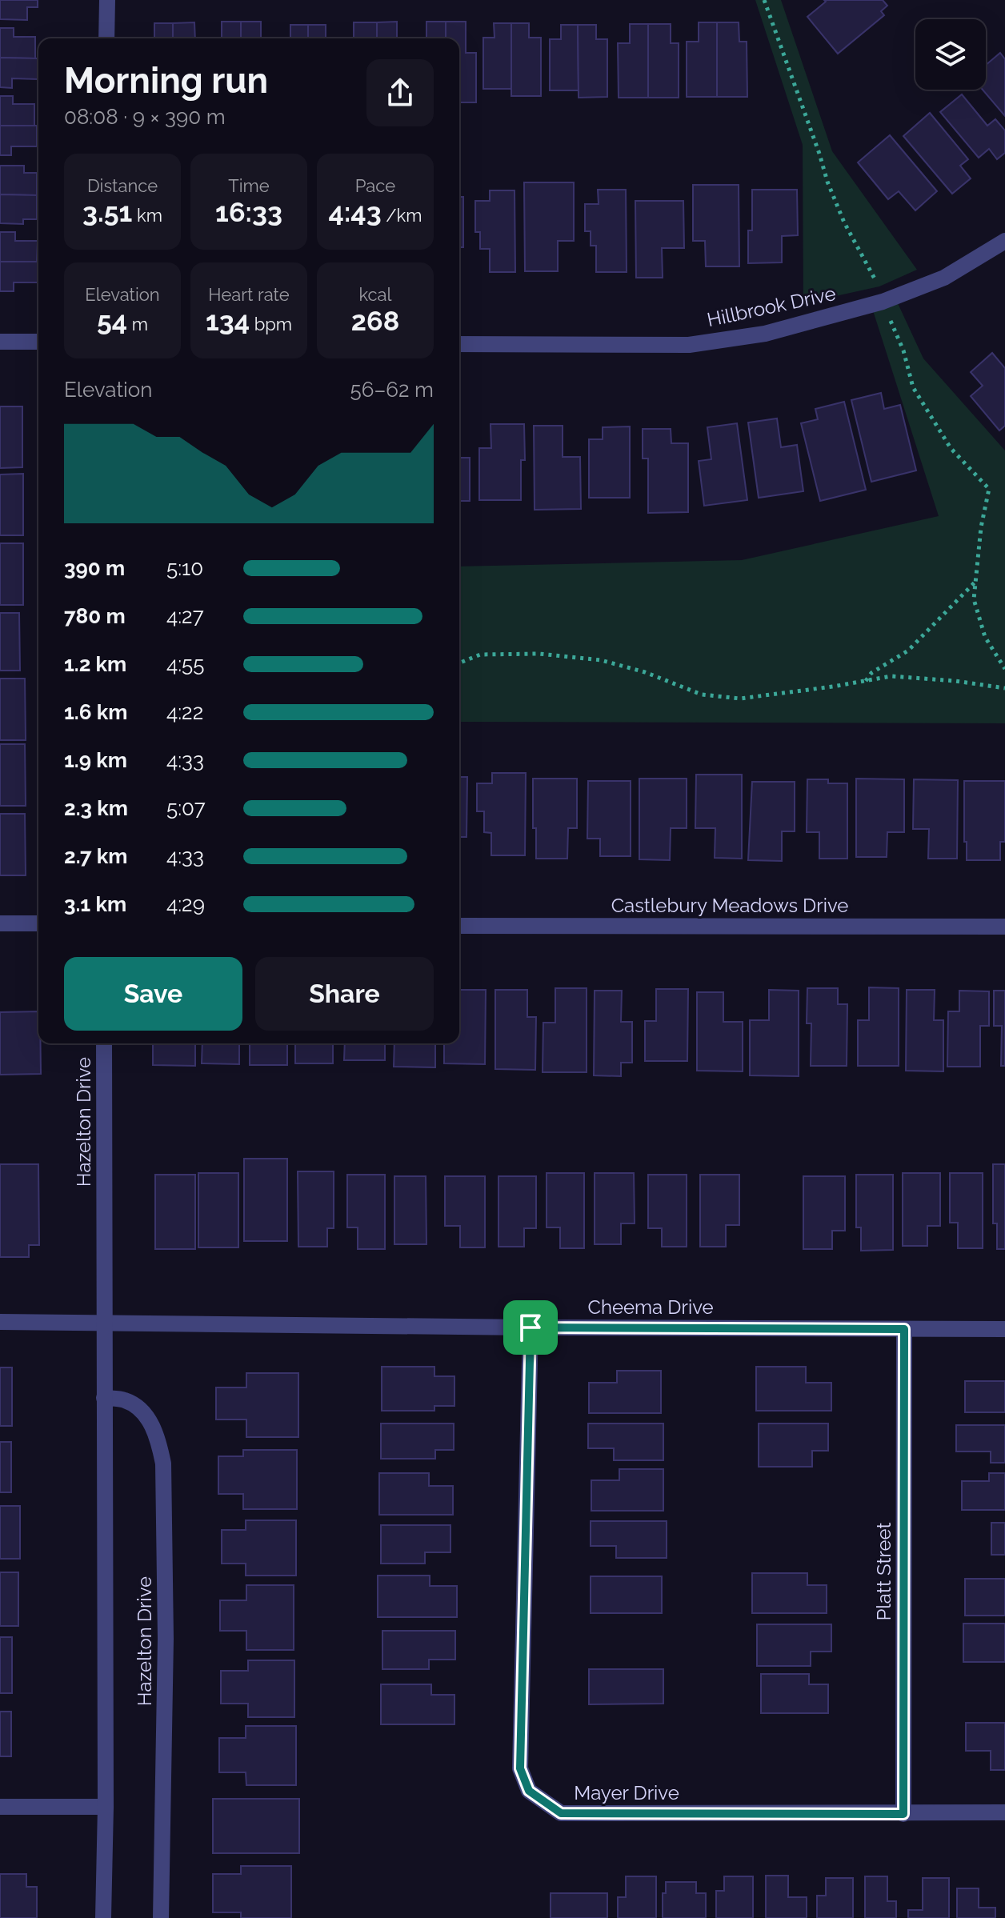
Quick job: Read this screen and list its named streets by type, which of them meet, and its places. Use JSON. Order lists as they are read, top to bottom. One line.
{"streets":{"street":["Hillbrook Drive","Castlebury Meadows Drive","Hazelton Drive","Cheema Drive","Platt Street","Mayer Drive"]},"crossings":[["Hazelton Drive","Cheema Drive"],["Cheema Drive","Platt Street"],["Cheema Drive","Mayer Drive"],["Platt Street","Mayer Drive"]],"page":{"heading":["Morning run","08:08 · 9 × 390 m"],"stats":[["Distance","3.51 km"],["Time","16:33"],["Pace","4:43 /km"],["Elevation","54 m"],["Heart rate","134 bpm"],["kcal","268"]],"chart":["Elevation","56–62 m"],"list":[{"name":"390 m","note":"5:10"},{"name":"780 m","note":"4:27"},{"name":"1.2 km","note":"4:55"},{"name":"1.6 km","note":"4:22"},{"name":"1.9 km","note":"4:33"},{"name":"2.3 km","note":"5:07"},{"name":"2.7 km","note":"4:33"},{"name":"3.1 km","note":"4:29"}],"buttons":["Save","Share"]}}
